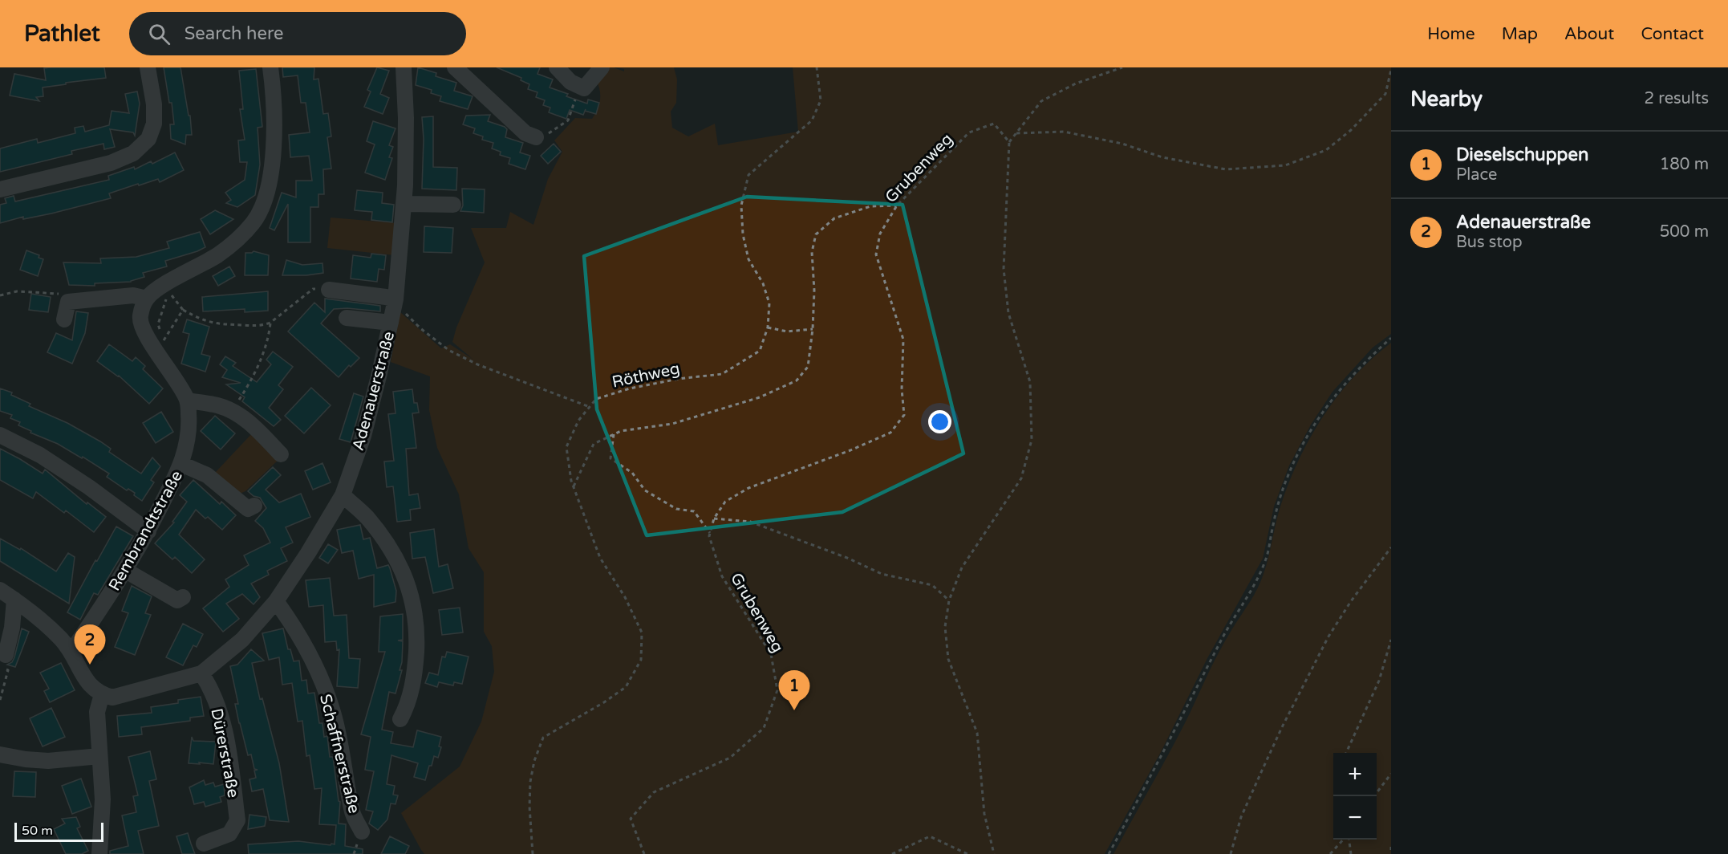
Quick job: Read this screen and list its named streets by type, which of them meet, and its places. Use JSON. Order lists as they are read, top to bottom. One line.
{"streets":{"street":["Adenauerstraße","Rembrandtstraße","Dürerstraße","Schaffnerstraße"],"path":["Grubenweg","Röthweg"]},"crossings":[["Adenauerstraße","Dürerstraße"],["Adenauerstraße","Schaffnerstraße"]],"scale_bar":"50 m","page":{"header":"Pathlet","search":"Search here","nav":["Home","Map","About","Contact"],"heading":["Nearby","2 results"],"list":[{"mark":"1","name":"Dieselschuppen","note":"Place","value":"180 m"},{"mark":"2","name":"Adenauerstraße","note":"Bus stop","value":"500 m"}],"pins":["2","1"],"map_buttons":["+","−"],"scale":"50 m"}}
